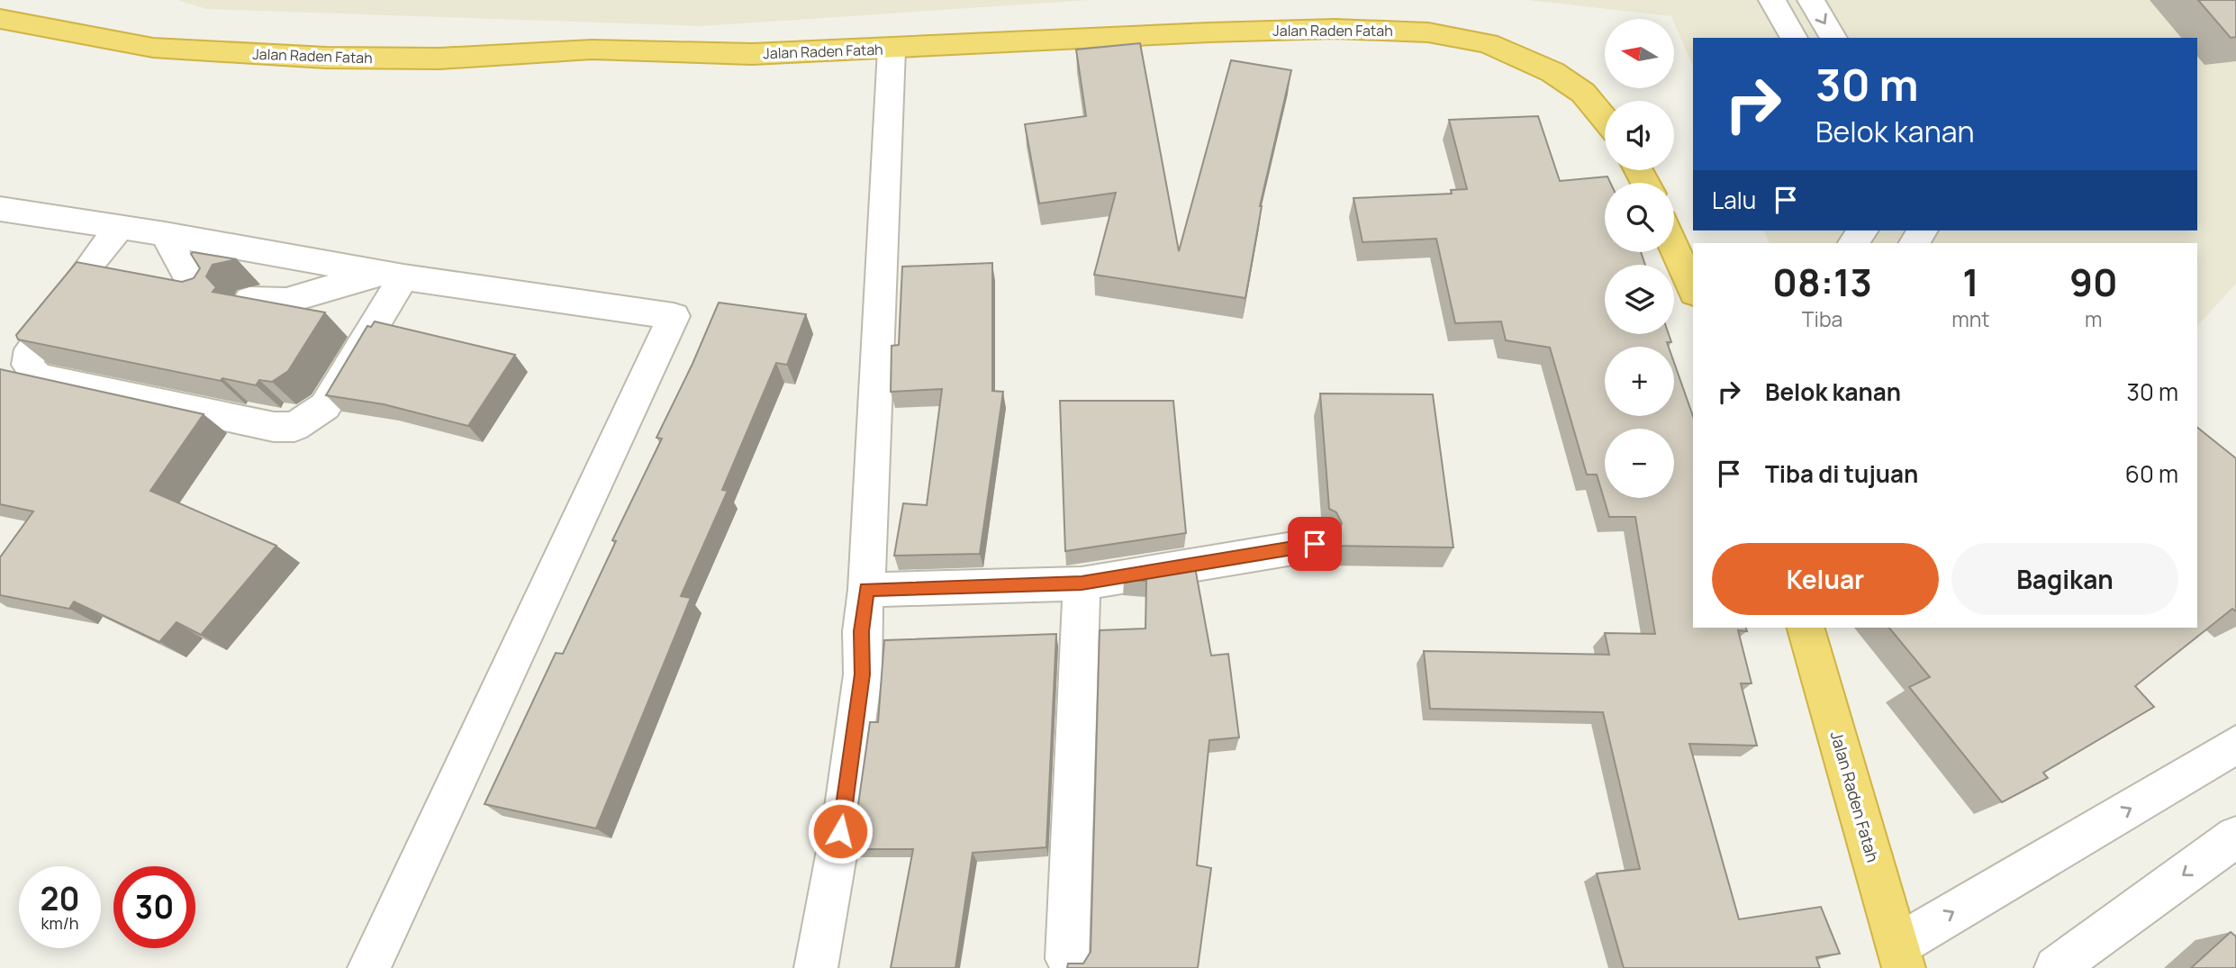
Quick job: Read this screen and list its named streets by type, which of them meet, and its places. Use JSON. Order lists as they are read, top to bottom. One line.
{"streets":{"highway":["Jalan Raden Fatah"]},"north":"left","page":{"map_buttons":["+","−"],"turn":["30 m","Belok kanan"],"then":"Lalu","eta":["08:13","Tiba","1","mnt","90","m"],"list":[{"name":"Belok kanan","value":"30 m"},{"name":"Tiba di tujuan","value":"60 m"}],"buttons":["Keluar","Bagikan"],"speed":"20 km/h","limit":"30"}}
